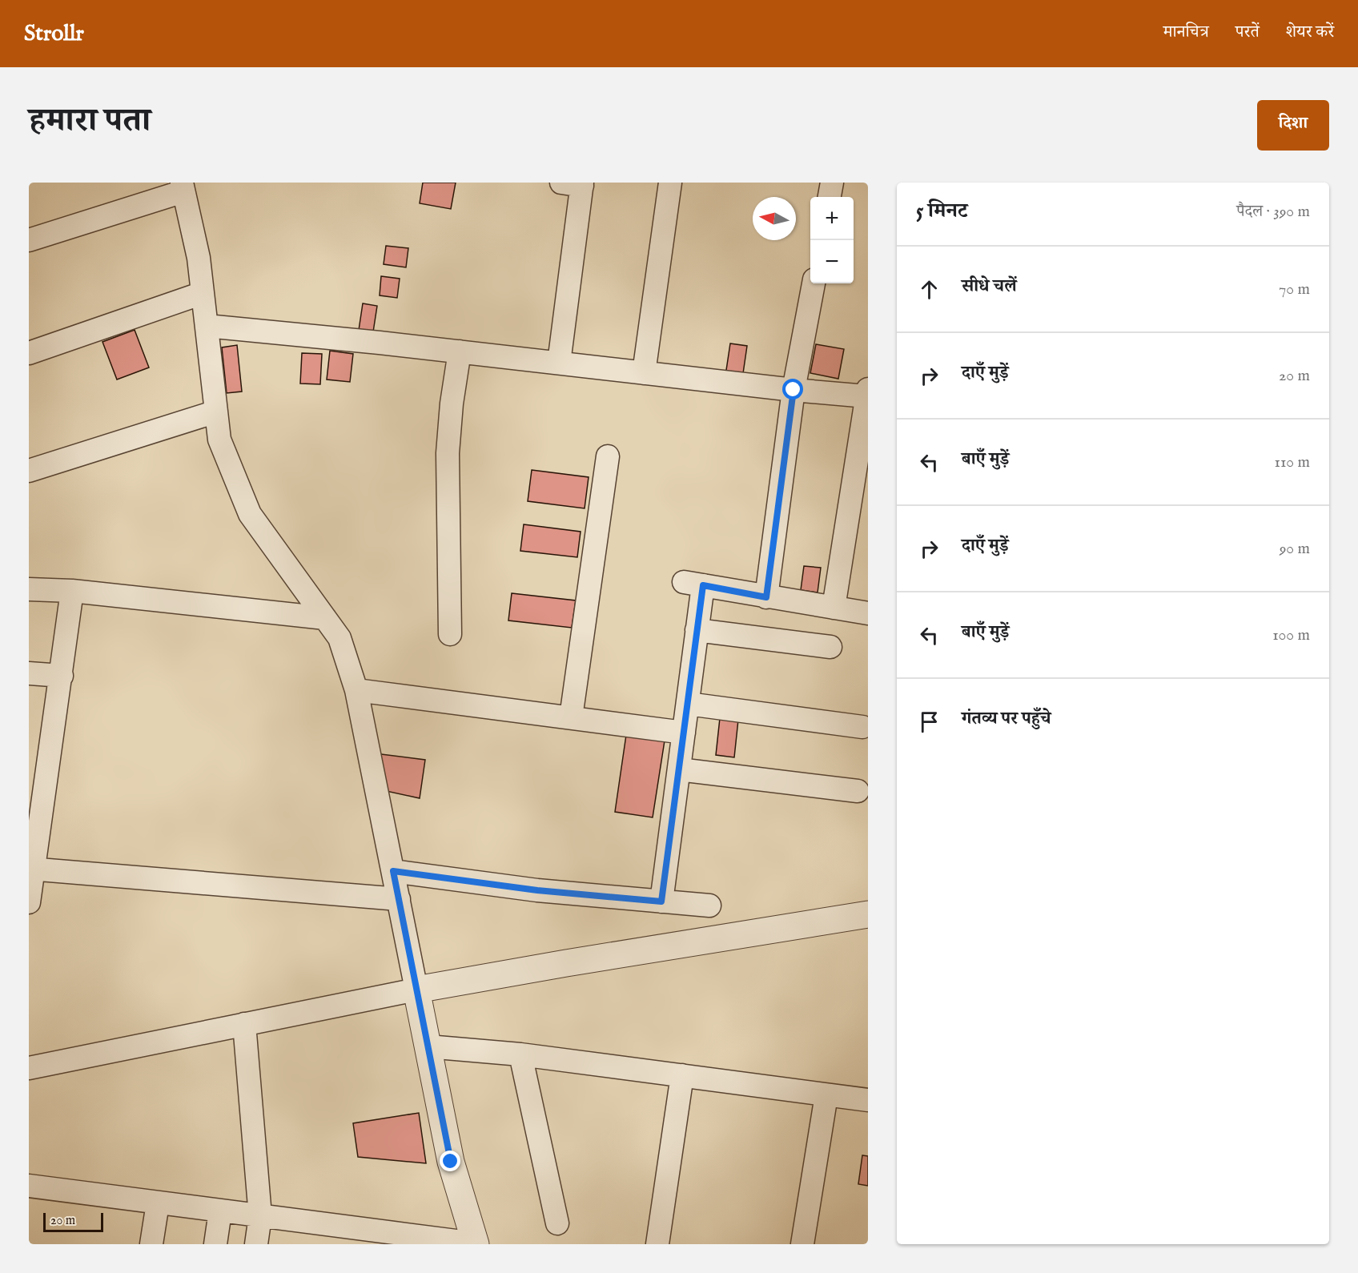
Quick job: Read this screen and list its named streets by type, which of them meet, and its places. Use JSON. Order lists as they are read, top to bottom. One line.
{"scale_bar":"20 m","north":"left","page":{"header":"Strollr","nav":["मानचित्र","परतें","शेयर करें"],"title":"हमारा पता","buttons":"दिशा","heading":["5 मिनट","पैदल · 390 m"],"map_buttons":["+","−"],"list":[["सीधे चलें","70 m"],["दाएँ मुड़ें","20 m"],["बाएँ मुड़ें","110 m"],["दाएँ मुड़ें","90 m"],["बाएँ मुड़ें","100 m"],"गंतव्य पर पहुँचे"],"scale":"20 m"}}
